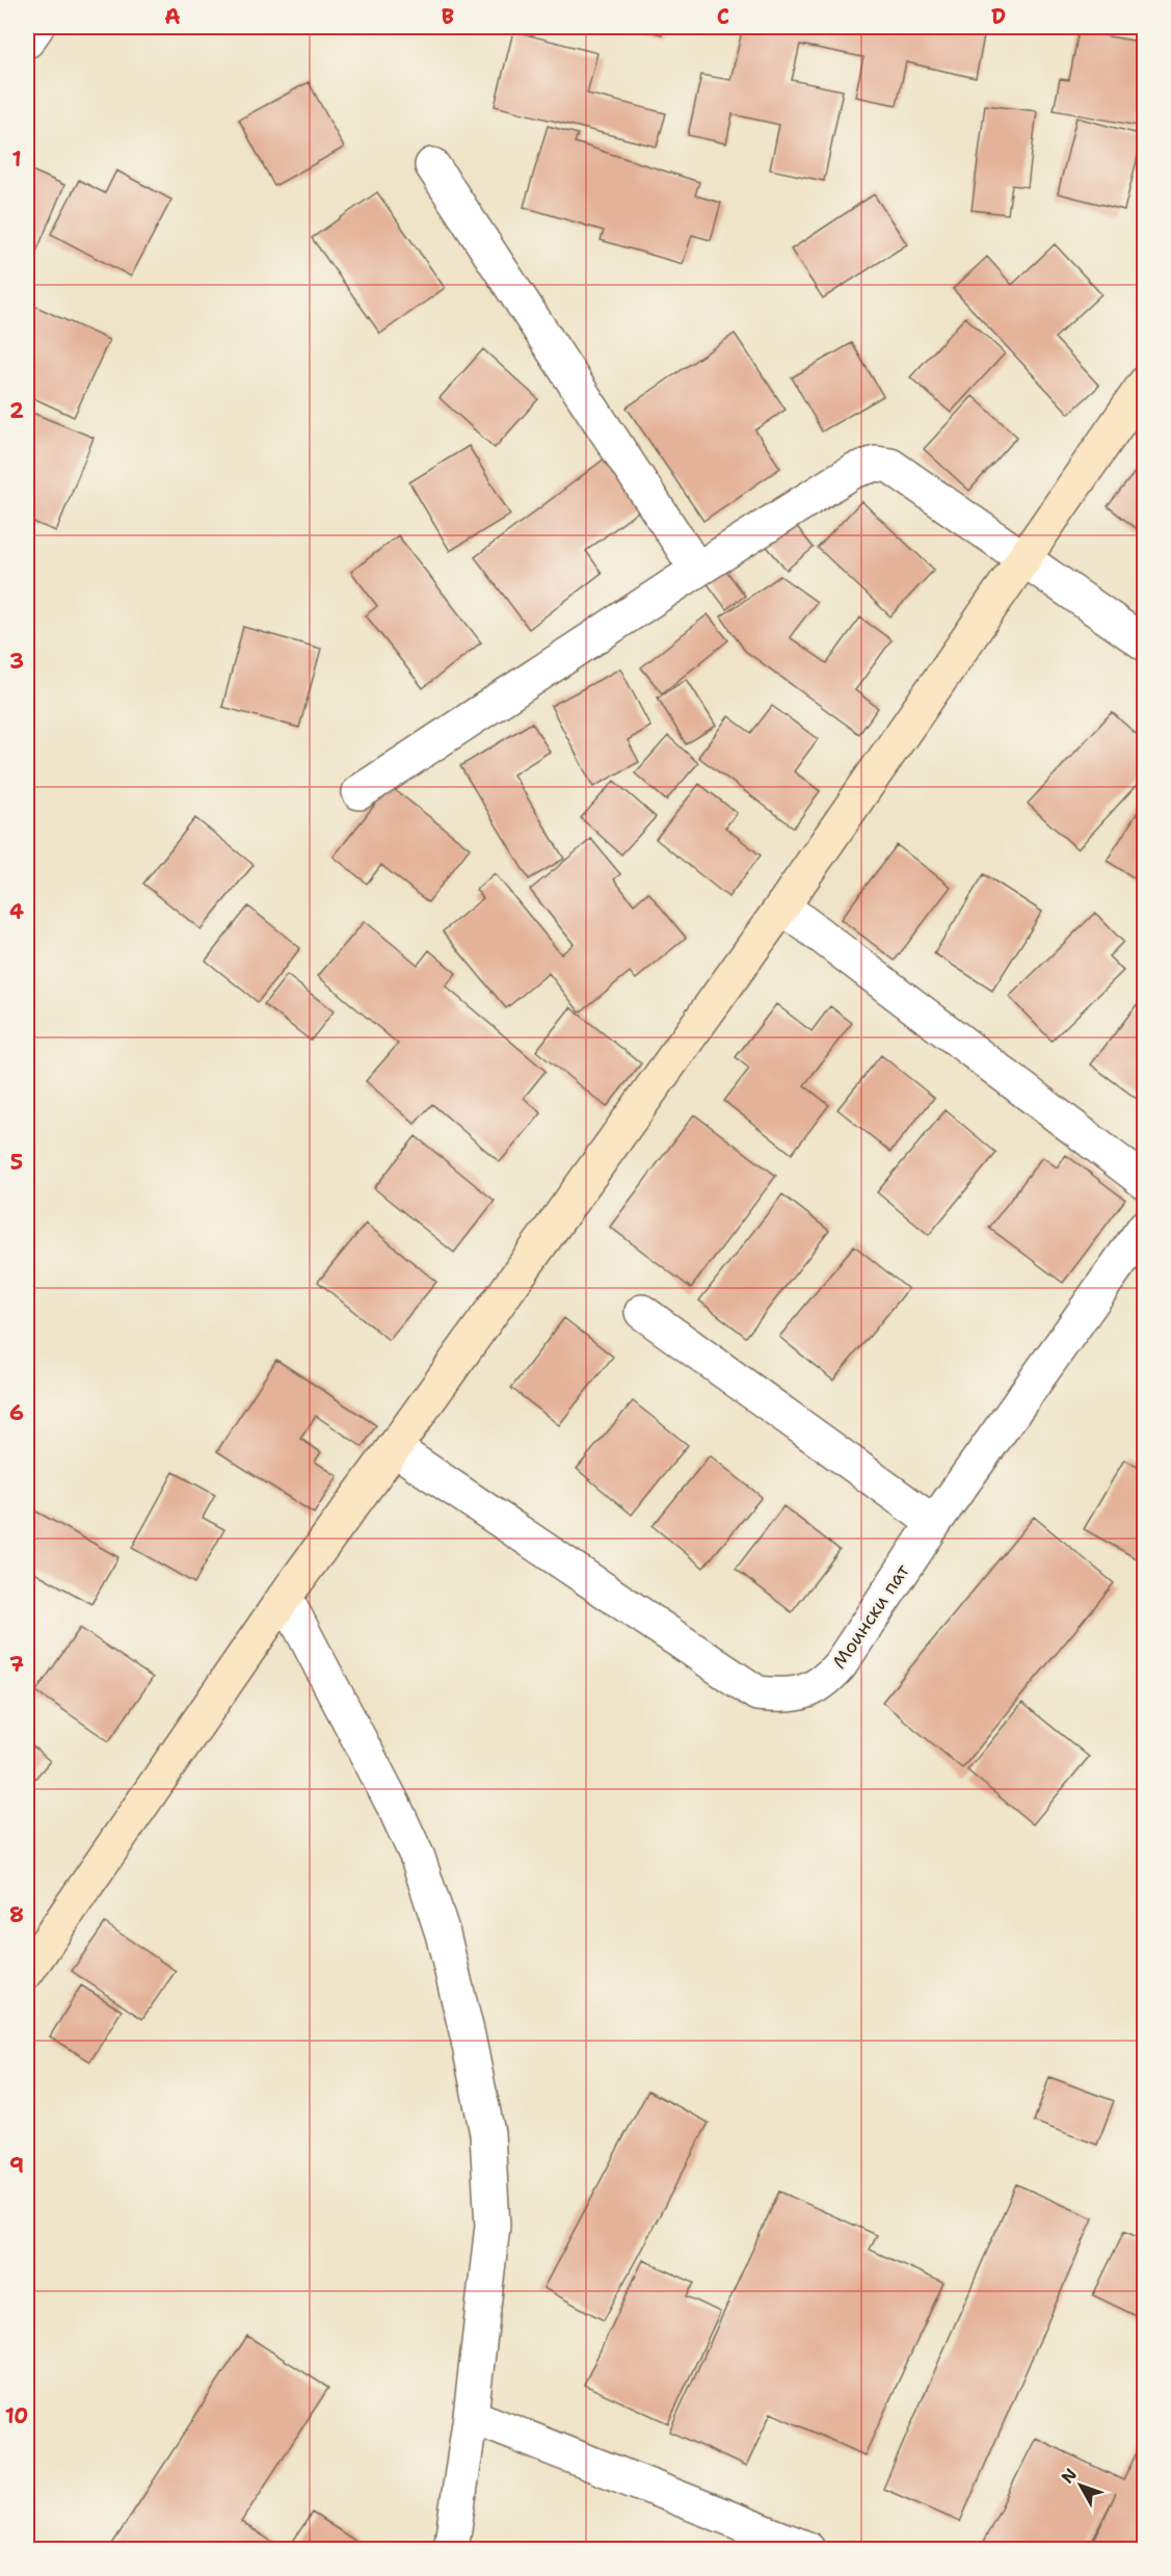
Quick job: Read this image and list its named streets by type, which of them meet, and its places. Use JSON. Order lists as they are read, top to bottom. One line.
{"streets":{"street":["Моински пат"]},"north":"top left","grid":{"columns":["A","B","C","D"],"rows":["1","2","3","4","5","6","7","8","9","10"]}}
